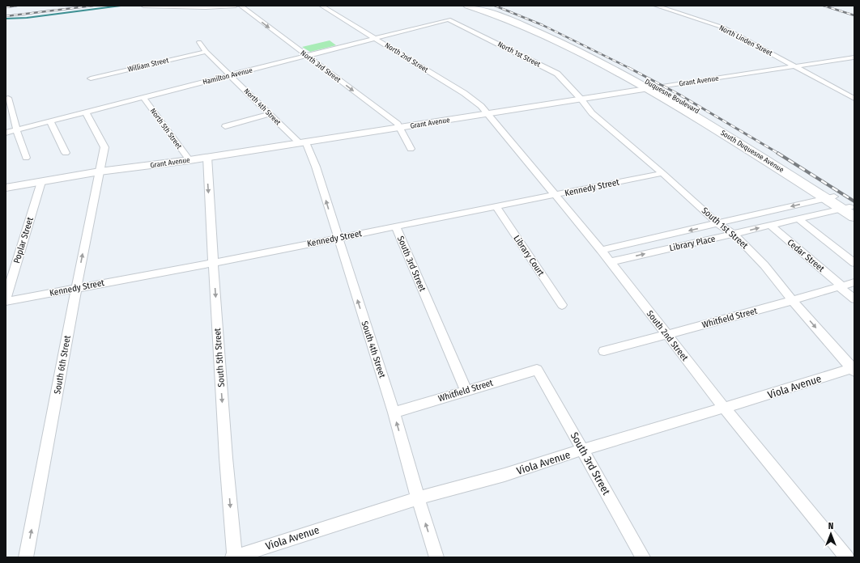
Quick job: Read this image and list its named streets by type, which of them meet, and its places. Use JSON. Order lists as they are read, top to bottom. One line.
{"streets":{"main road":["Duquesne Boulevard","South Duquesne Avenue"],"street":["North Linden Street","North 1st Street","North 2nd Street","William Street","North 3rd Street","Hamilton Avenue","Grant Avenue","North 4th Street","North 5th Street","Kennedy Street","South 1st Street","Poplar Street","Library Place","Library Court","Cedar Street","South 3rd Street","Whitfield Street","South 2nd Street","South 4th Street","South 5th Street","South 6th Street","Viola Avenue"]},"crossings":[["North Linden Street","Grant Avenue"],["North 1st Street","Hamilton Avenue"],["North 1st Street","Grant Avenue"],["North 1st Street","South 1st Street"],["North 2nd Street","Hamilton Avenue"],["North 2nd Street","Grant Avenue"],["North 2nd Street","South 2nd Street"],["William Street","North 4th Street"],["North 3rd Street","Hamilton Avenue"],["North 3rd Street","Grant Avenue"],["Hamilton Avenue","North 4th Street"],["Hamilton Avenue","North 5th Street"],["Hamilton Avenue","South 6th Street"],["Grant Avenue","Duquesne Boulevard"],["Grant Avenue","North 4th Street"],["Grant Avenue","North 5th Street"],["Grant Avenue","South Duquesne Avenue"],["Grant Avenue","South 1st Street"],["Grant Avenue","Poplar Street"],["Grant Avenue","South 2nd Street"],["Grant Avenue","South 4th Street"],["Grant Avenue","South 5th Street"],["Grant Avenue","South 6th Street"],["Duquesne Boulevard","South Duquesne Avenue"],["North 4th Street","South 4th Street"],["South Duquesne Avenue","Library Place"],["Kennedy Street","South 1st Street"],["Kennedy Street","Library Court"],["Kennedy Street","South 3rd Street"],["Kennedy Street","South 2nd Street"],["Kennedy Street","South 4th Street"],["Kennedy Street","South 5th Street"],["Kennedy Street","South 6th Street"],["South 1st Street","Library Place"],["South 1st Street","Whitfield Street"],["South 1st Street","Viola Avenue"],["Library Place","Cedar Street"],["Library Place","South 2nd Street"],["Cedar Street","Whitfield Street"],["South 3rd Street","Whitfield Street"],["South 3rd Street","Viola Avenue"],["Whitfield Street","South 2nd Street"],["Whitfield Street","South 4th Street"],["South 2nd Street","Viola Avenue"],["South 4th Street","Viola Avenue"],["South 5th Street","Viola Avenue"]],"one_way":["North 3rd Street","South 4th Street","South 5th Street","South 6th Street"],"north":"top"}
